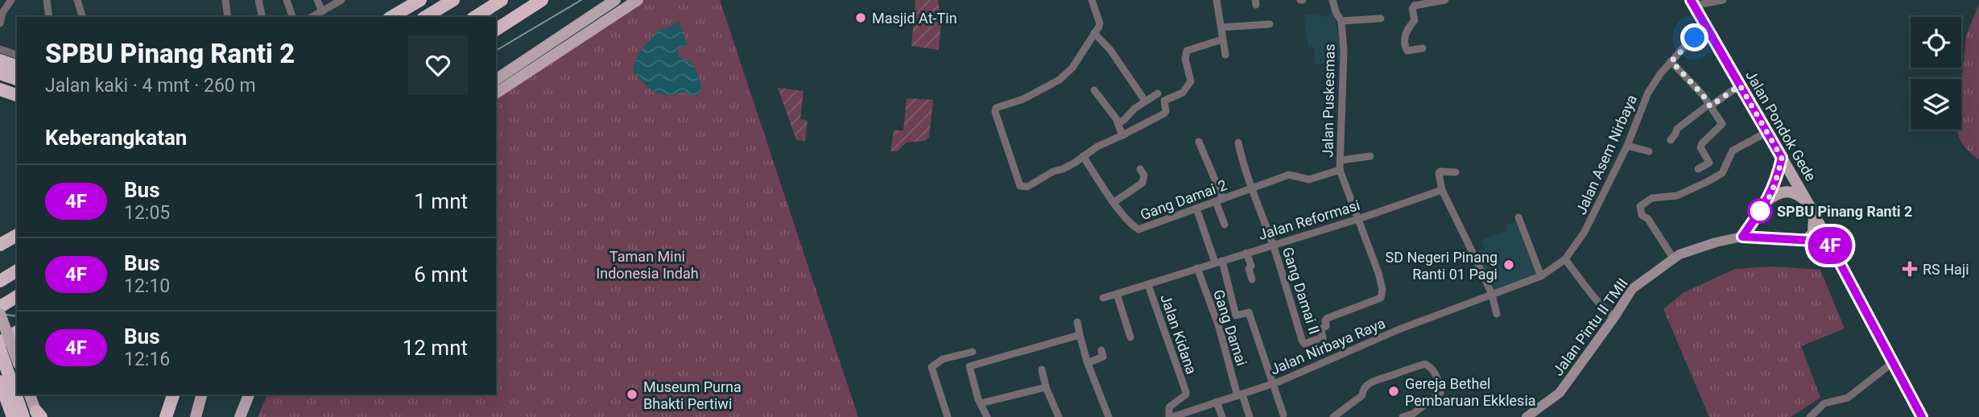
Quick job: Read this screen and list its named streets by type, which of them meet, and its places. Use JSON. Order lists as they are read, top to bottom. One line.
{"streets":{"main road":["Jalan Pondok Gede"],"street":["Jalan Puskesmas","Jalan Asem Nirbaya","Gang Damai 2","Jalan Reformasi","Gang Damai II","Jalan Pintu II TMII","Gang Damai","Jalan Kidana","Jalan Nirbaya Raya"]},"crossings":[["Jalan Puskesmas","Gang Damai 2"],["Jalan Pondok Gede","Jalan Asem Nirbaya"],["Jalan Pondok Gede","Jalan Pintu II TMII"],["Jalan Asem Nirbaya","Jalan Nirbaya Raya"],["Jalan Reformasi","Gang Damai II"],["Jalan Reformasi","Gang Damai"],["Jalan Reformasi","Jalan Kidana"],["Gang Damai","Jalan Nirbaya Raya"],["Jalan Kidana","Jalan Nirbaya Raya"]],"parks":["Taman Mini Indonesia Indah"],"places":{"other":["Masjid At-Tin","SPBU Pinang Ranti 2","SD Negeri Pinang Ranti 01 Pagi","Gereja Bethel Pembaruan Ekklesia","Museum Purna Bhakti Pertiwi"],"health":["RS Haji"]},"lines":["bus line 4F"],"page":{"on_map":"4F","heading":[["SPBU Pinang Ranti 2","Jalan kaki · 4 mnt · 260 m"],"Keberangkatan"],"list":[{"mark":"4F","name":"Bus","note":"12:05","value":"1 mnt"},{"mark":"4F","name":"Bus","note":"12:10","value":"6 mnt"},{"mark":"4F","name":"Bus","note":"12:16","value":"12 mnt"}]}}
